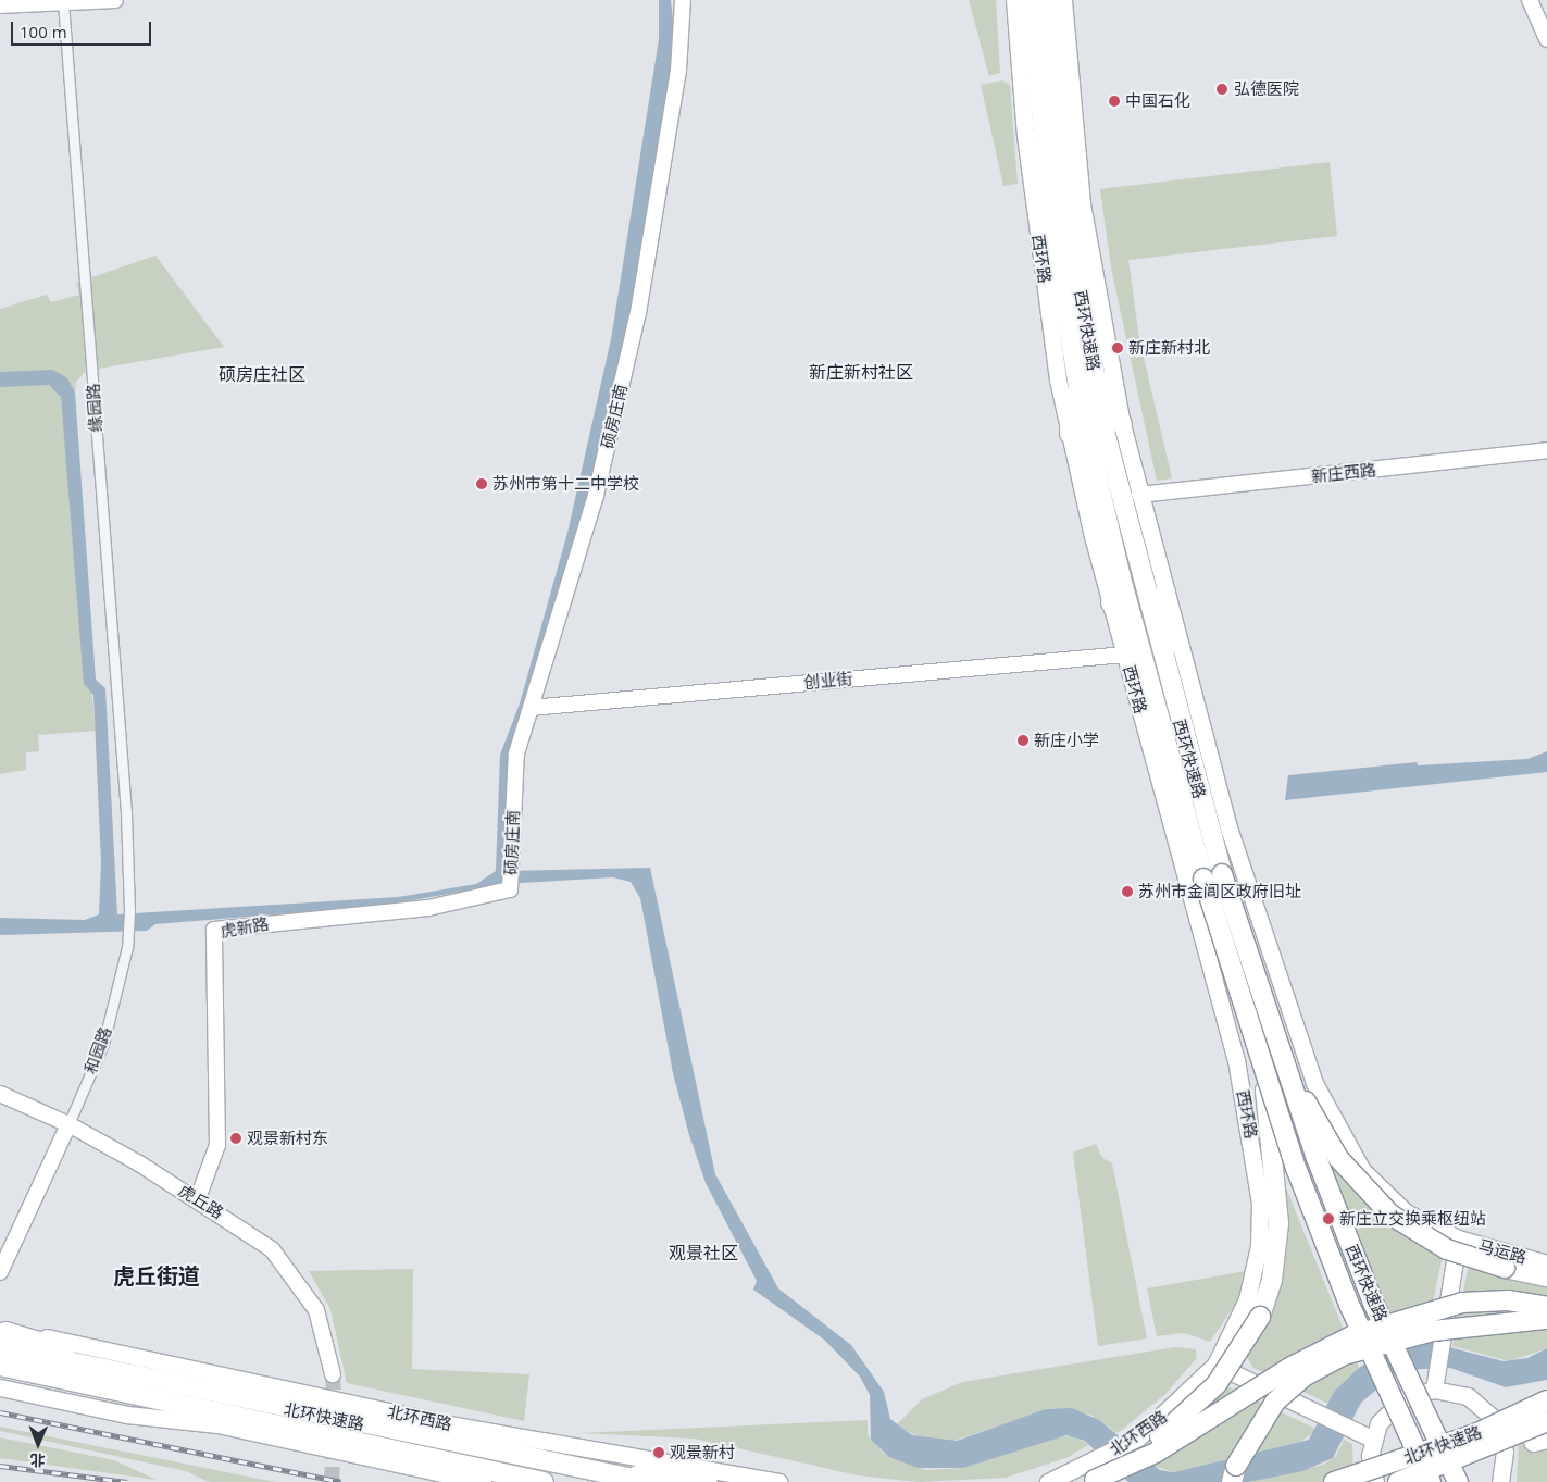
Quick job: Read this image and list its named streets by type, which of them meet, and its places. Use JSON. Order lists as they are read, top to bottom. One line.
{"streets":{"highway":["西环快速路","北环快速路"],"main road":["西环路","马运路","北环西路"],"street":["缘园路","硕房庄南","新庄西路","创业街","虎新路","和园路","虎丘路"]},"crossings":[["西环路","创业街"],["西环路","北环西路"],["缘园路","和园路"],["硕房庄南","创业街"],["硕房庄南","虎新路"],["虎新路","虎丘路"],["和园路","虎丘路"],["北环快速路","北环西路"]],"districts":["新庄新村社区","硕房庄社区","观景社区","虎丘街道"],"places":["弘德医院","中国石化","新庄新村北","苏州市第十二中学校","新庄小学","苏州市金阊区政府旧址","观景新村东","新庄立交换乘枢纽站","观景新村"],"scale_bar":"100 m","north":"bottom"}
